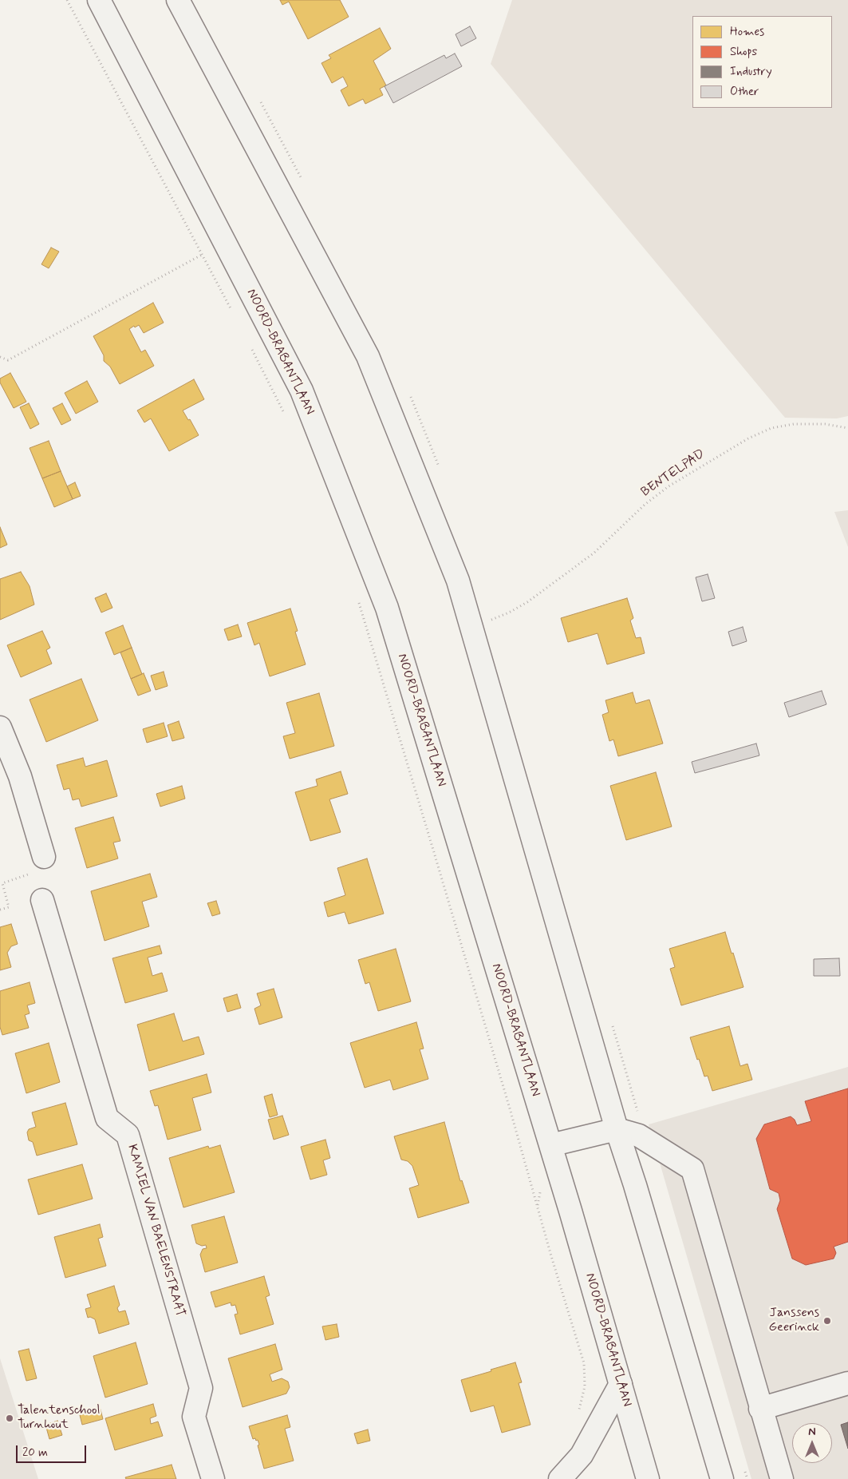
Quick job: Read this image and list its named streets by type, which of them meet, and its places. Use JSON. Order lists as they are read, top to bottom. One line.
{"streets":{"main road":["NOORD-BRABANTLAAN","KAMIEL VAN BAELENSTRAAT"],"path":["BENTELPAD"]},"places":["Janssens Geerinck","Talentenschool Turnhout"],"legend":["Homes","Shops","Industry","Other"],"scale_bar":"20 m","north":"top"}
